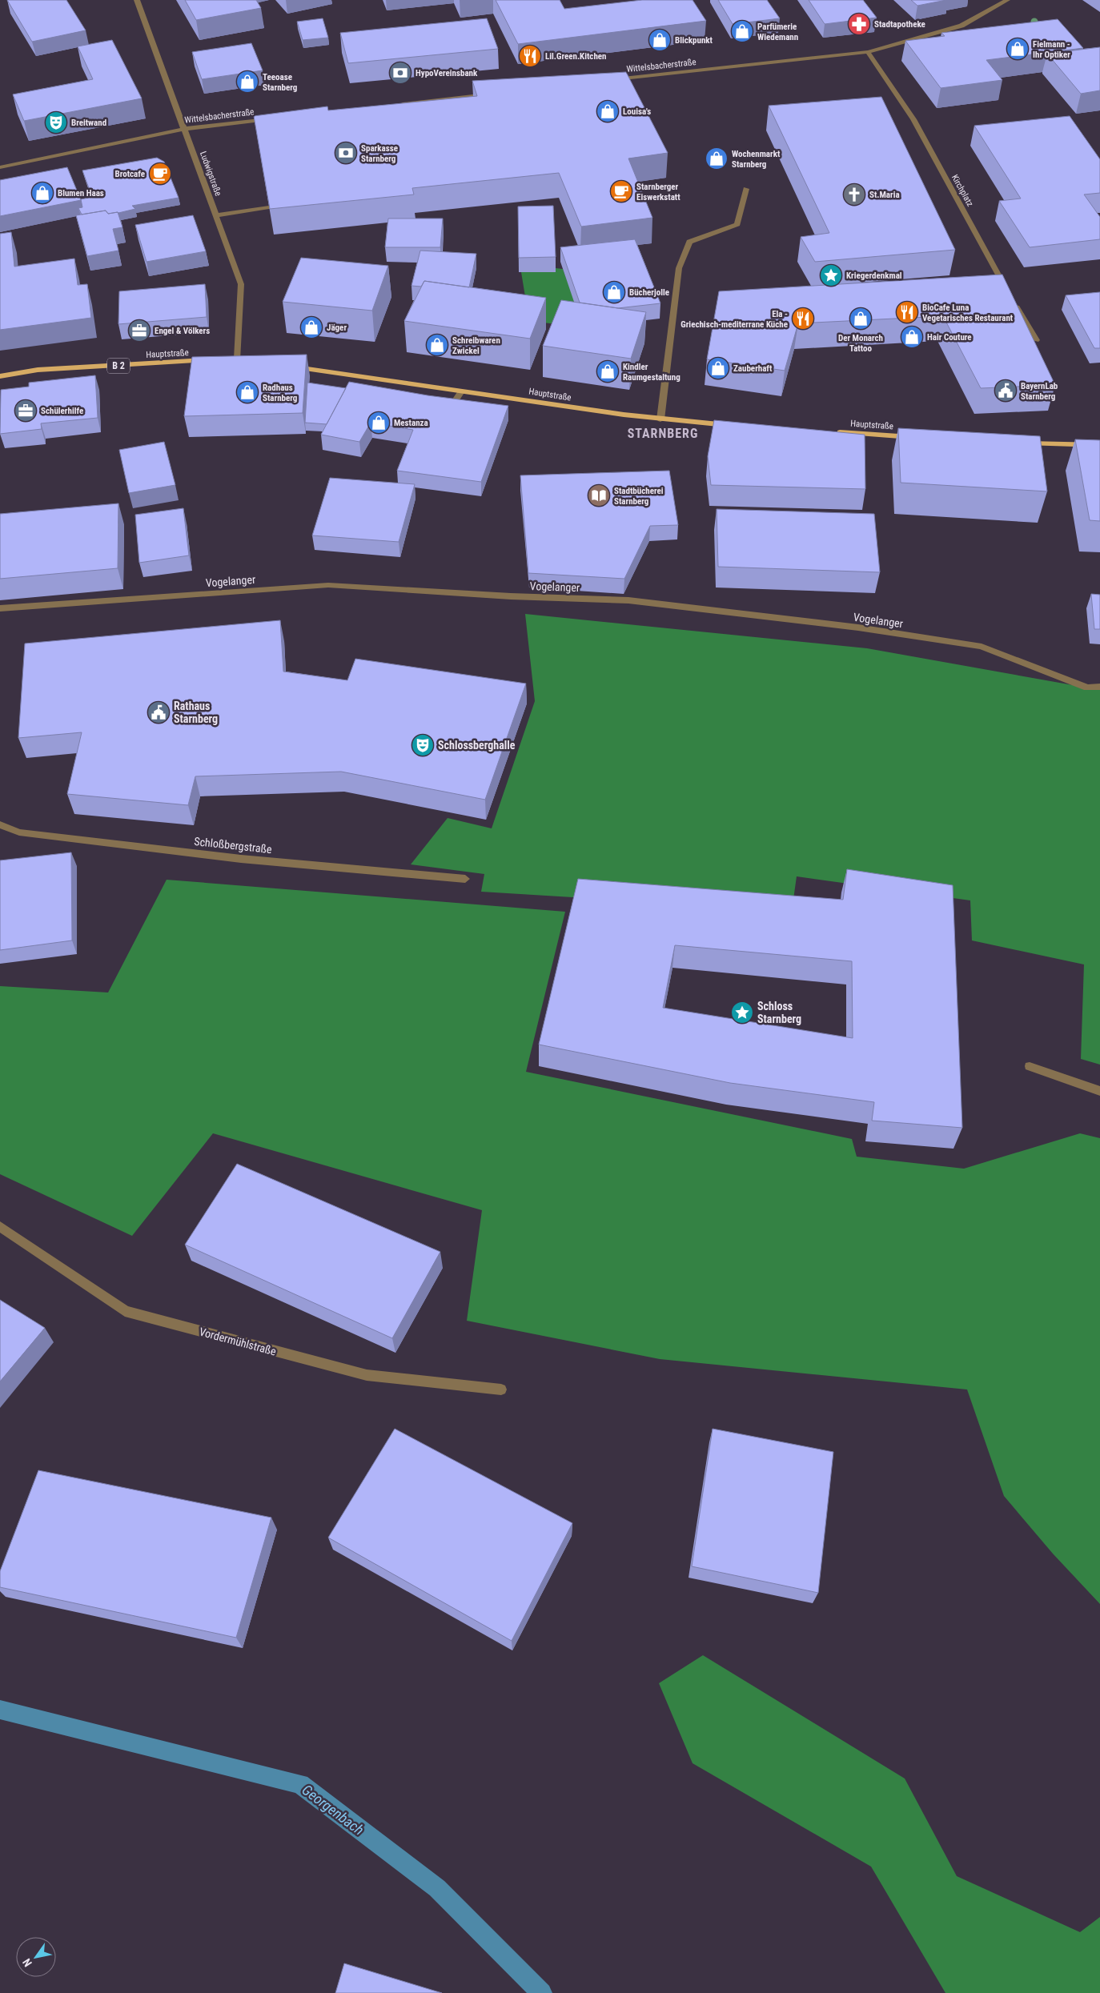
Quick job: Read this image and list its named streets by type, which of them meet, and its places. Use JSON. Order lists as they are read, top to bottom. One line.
{"streets":{"main road":["Hauptstraße","B 2"],"street":["Wittelsbacherstraße","Ludwigstraße","Kirchplatz","Vogelanger","Schloßbergstraße","Vordermühlstraße"]},"crossings":[["Wittelsbacherstraße","Ludwigstraße"],["Wittelsbacherstraße","Kirchplatz"]],"districts":["STARNBERG"],"water":["Georgenbach"],"places":{"pharmacy":["Stadtapotheke"],"shop":["Parfümerie Wiedemann","Blickpunkt","Fielmann - Ihr Optiker","Teeoase Starnberg","Louisa's","Wochenmarkt Starnberg","Blumen Haas","Bücherjolle","Der Monarch Tattoo","Jäger","Hair Couture","Schreibwaren Zwickel","Zauberhaft","Kindler Raumgestaltung","Radhaus Starnberg","Mestanza"],"restaurant":["Lil.Green.Kitchen","BioCafe Luna Vegetarisches Restaurant","Ela - Griechisch-mediterrane Küche"],"bank":["HypoVereinsbank","Sparkasse Starnberg"],"theatre":["Breitwand","Schlossberghalle"],"cafe":["Brotcafe","Starnberger Eiswerkstatt"],"church":["St.Maria"],"place":["Kriegerdenkmal","Schloss Starnberg"],"office":["Engel & Völkers","Schülerhilfe"],"public building":["BayernLab Starnberg","Rathaus Starnberg"],"library":["Stadtbücherei Starnberg"]},"north":"bottom left"}
